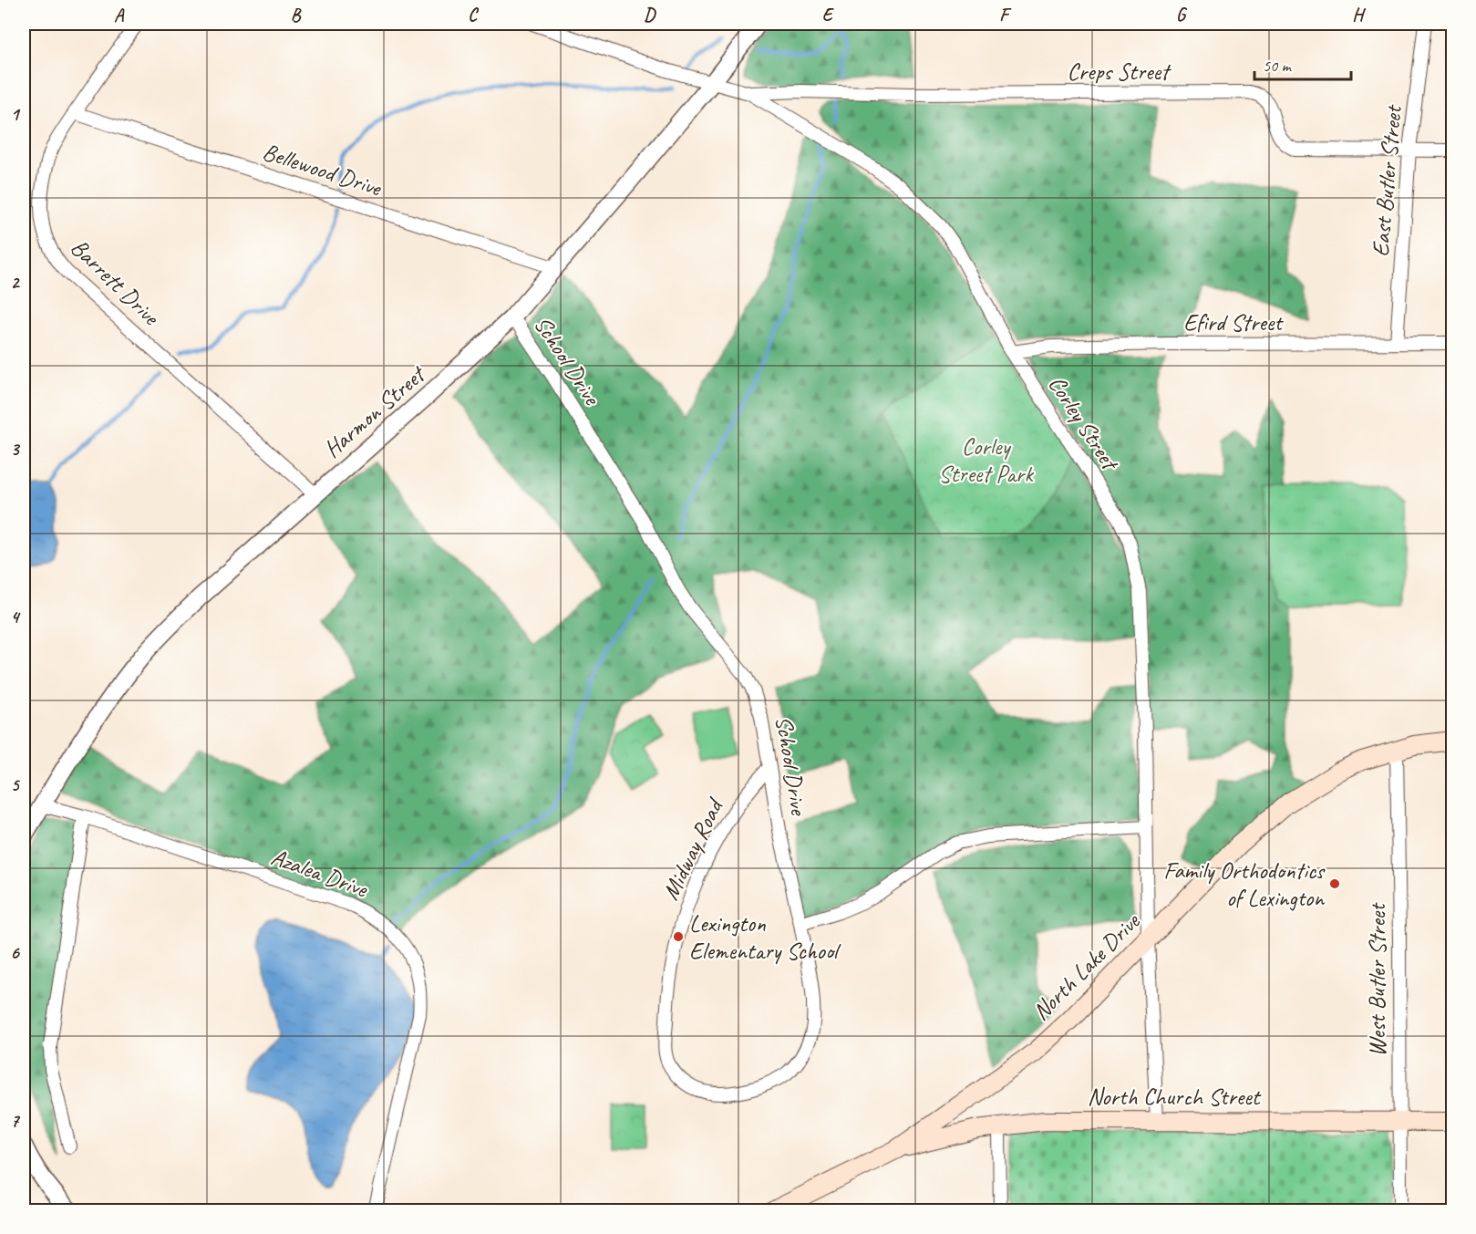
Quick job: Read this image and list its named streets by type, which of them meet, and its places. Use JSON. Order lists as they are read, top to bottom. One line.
{"streets":{"main road":["North Lake Drive","North Church Street"],"street":["Creps Street","Bellewood Drive","East Butler Street","Barrett Drive","Efird Street","School Drive","Harmon Street","Corley Street","Midway Road","Azalea Drive","West Butler Street"]},"crossings":[["Creps Street","East Butler Street"],["Creps Street","Corley Street"],["Bellewood Drive","Barrett Drive"],["Bellewood Drive","Harmon Street"],["East Butler Street","Efird Street"],["Barrett Drive","Harmon Street"],["Efird Street","Corley Street"],["School Drive","Harmon Street"],["School Drive","Midway Road"],["Harmon Street","Corley Street"],["Harmon Street","Azalea Drive"],["Corley Street","North Lake Drive"],["Corley Street","North Church Street"],["North Lake Drive","West Butler Street"],["North Lake Drive","North Church Street"],["West Butler Street","North Church Street"]],"parks":["Corley Street Park"],"places":["Family Orthodontics of Lexington","Lexington Elementary School"],"scale_bar":"50 m","grid":{"columns":["A","B","C","D","E","F","G","H"],"rows":["1","2","3","4","5","6","7"]}}
